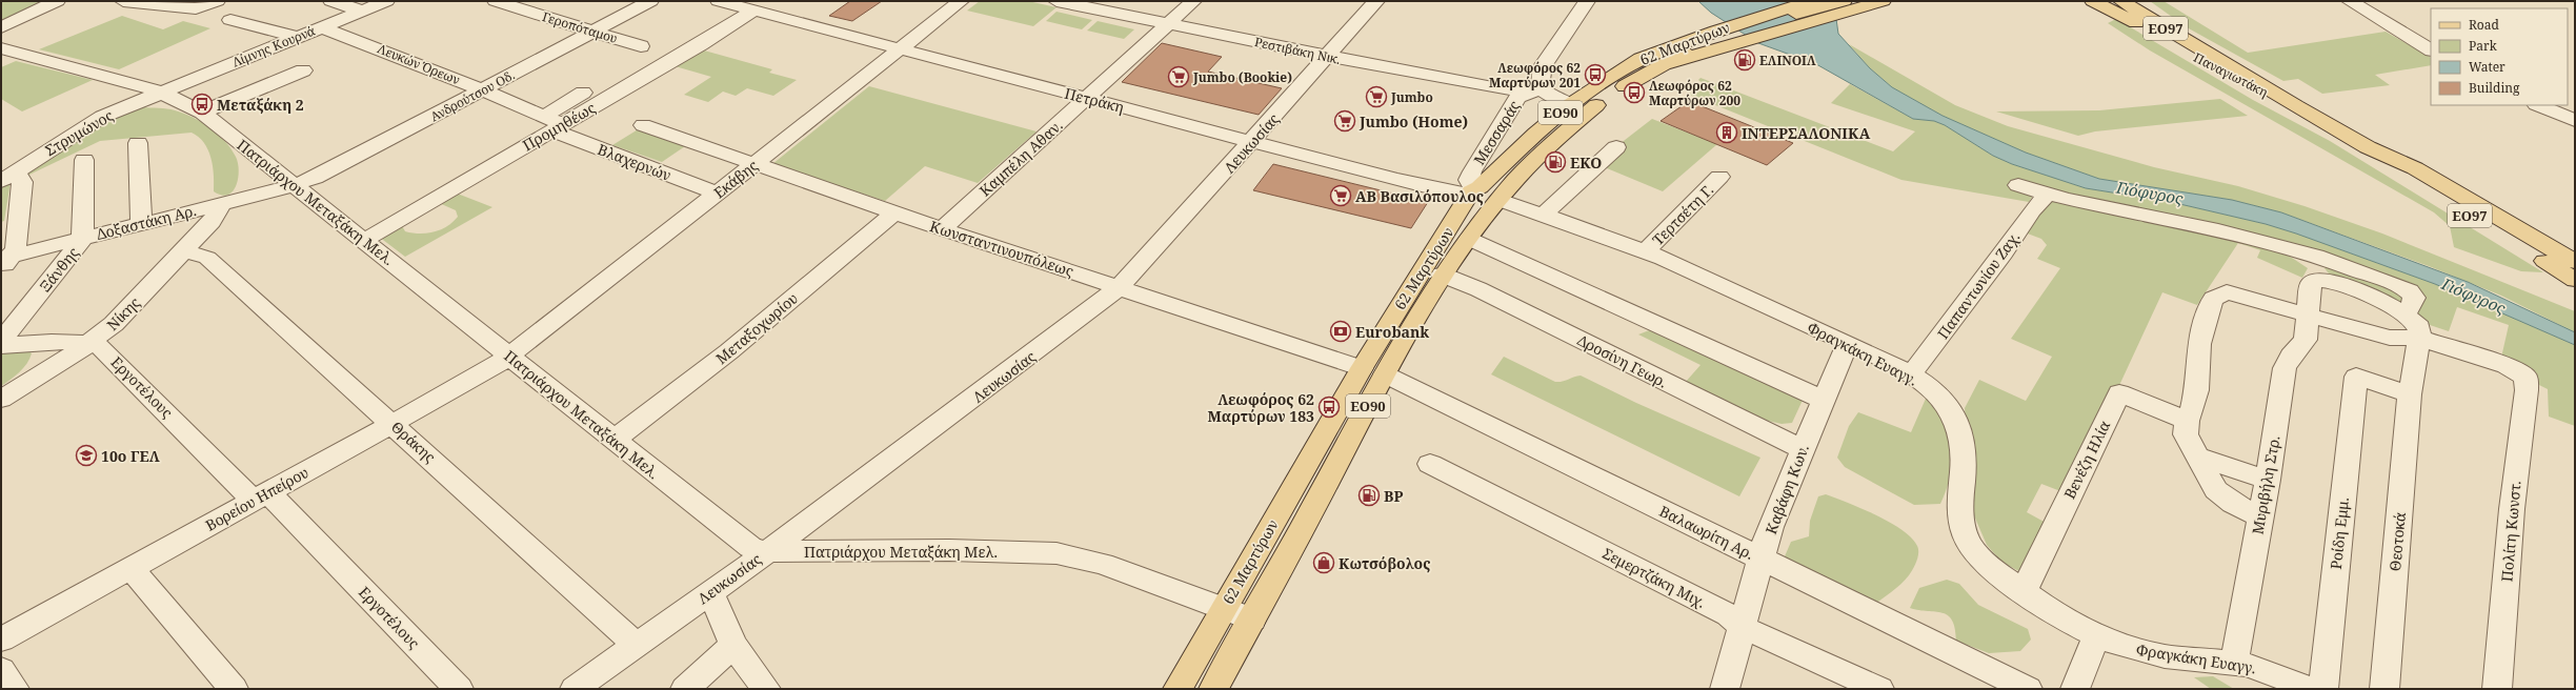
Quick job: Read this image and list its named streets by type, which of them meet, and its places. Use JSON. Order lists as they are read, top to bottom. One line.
{"streets":{"main road":["ΕΟ97","62 Μαρτύρων","Παναγιωτάκη","ΕΟ90"],"street":["Γεροπόταμου","Λίμνης Κουρνά","Ρεστιβάκη Νικ.","Λευκών Όρεων","Ανδρούτσου Οδ.","Πετράκη","Προμηθέως","Στρυμώνος","Μεσσαράς","Λευκωσίας","Καμπέλη Αθαν.","Βλαχερνών","Εκάβης","Πατριάρχου Μεταξάκη Μελ.","Τερτσέτη Γ.","Δοξαστάκη Αρ.","Κωνσταντινουπόλεως","Ξάνθης","Παπαντωνίου Ζαχ.","Νίκης","Μεταξοχωρίου","Φραγκάκη Ευαγγ.","Δροσίνη Γεωρ.","Εργοτέλους","Θράκης","Βενέζη Ηλία","Μυριβήλη Στρ.","Καβάφη Κων.","Βορείου Ηπείρου","Πολίτη Κωνστ.","Βαλαωρίτη Αρ.","Ροίδη Εμμ.","Θεοτοκά","Σεμερτζάκη Μιχ."]},"crossings":[["Γεροπόταμου","Ανδρούτσου Οδ."],["ΕΟ97","Παναγιωτάκη"],["62 Μαρτύρων","Πετράκη"],["62 Μαρτύρων","ΕΟ90"],["62 Μαρτύρων","Μεσσαράς"],["62 Μαρτύρων","Πατριάρχου Μεταξάκη Μελ."],["62 Μαρτύρων","Κωνσταντινουπόλεως"],["62 Μαρτύρων","Φραγκάκη Ευαγγ."],["62 Μαρτύρων","Δροσίνη Γεωρ."],["62 Μαρτύρων","Βαλαωρίτη Αρ."],["Λίμνης Κουρνά","Λευκών Όρεων"],["Λίμνης Κουρνά","Στρυμώνος"],["Λίμνης Κουρνά","Πατριάρχου Μεταξάκη Μελ."],["Ρεστιβάκη Νικ.","Μεσσαράς"],["Ρεστιβάκη Νικ.","Λευκωσίας"],["Ρεστιβάκη Νικ.","Καμπέλη Αθαν."],["Λευκών Όρεων","Ανδρούτσου Οδ."],["Λευκών Όρεων","Προμηθέως"],["Λευκών Όρεων","Βλαχερνών"],["Ανδρούτσου Οδ.","Πατριάρχου Μεταξάκη Μελ."],["Ανδρούτσου Οδ.","Δοξαστάκη Αρ."],["Πετράκη","Προμηθέως"],["Πετράκη","Μεσσαράς"],["Πετράκη","Λευκωσίας"],["Πετράκη","Καμπέλη Αθαν."],["Πετράκη","Εκάβης"],["Πετράκη","Φραγκάκη Ευαγγ."],["Προμηθέως","Βλαχερνών"],["Προμηθέως","Πατριάρχου Μεταξάκη Μελ."],["Στρυμώνος","Πατριάρχου Μεταξάκη Μελ."],["Μεσσαράς","Φραγκάκη Ευαγγ."],["Λευκωσίας","Πατριάρχου Μεταξάκη Μελ."],["Λευκωσίας","Κωνσταντινουπόλεως"],["Λευκωσίας","Θράκης"],["Καμπέλη Αθαν.","Κωνσταντινουπόλεως"],["Βλαχερνών","Εκάβης"],["Εκάβης","Πατριάρχου Μεταξάκη Μελ."],["Εκάβης","Κωνσταντινουπόλεως"],["Εκάβης","Βορείου Ηπείρου"],["Πατριάρχου Μεταξάκη Μελ.","Δοξαστάκη Αρ."],["Πατριάρχου Μεταξάκη Μελ.","Μεταξοχωρίου"],["Πατριάρχου Μεταξάκη Μελ.","Βορείου Ηπείρου"],["Τερτσέτη Γ.","Φραγκάκη Ευαγγ."],["Δοξαστάκη Αρ.","Ξάνθης"],["Δοξαστάκη Αρ.","Νίκης"],["Κωνσταντινουπόλεως","Μεταξοχωρίου"],["Κωνσταντινουπόλεως","Βαλαωρίτη Αρ."],["Παπαντωνίου Ζαχ.","Φραγκάκη Ευαγγ."],["Νίκης","Εργοτέλους"],["Νίκης","Θράκης"],["Φραγκάκη Ευαγγ.","Βενέζη Ηλία"],["Φραγκάκη Ευαγγ.","Μυριβήλη Στρ."],["Φραγκάκη Ευαγγ.","Καβάφη Κων."],["Δροσίνη Γεωρ.","Καβάφη Κων."],["Εργοτέλους","Βορείου Ηπείρου"],["Θράκης","Βορείου Ηπείρου"],["Καβάφη Κων.","Βαλαωρίτη Αρ."],["Καβάφη Κων.","Σεμερτζάκη Μιχ."],["Πολίτη Κωνστ.","Θεοτοκά"],["Ροίδη Εμμ.","Θεοτοκά"]],"water":["Γιόφυρος"],"places":{"fuel station":["ΕΛΙΝΟΙΛ","EKO","BP"],"bus stop":["Λεωφόρος 62 Μαρτύρων 201","Λεωφόρος 62 Μαρτύρων 200","Μεταξάκη 2","Λεωφόρος 62 Μαρτύρων 183"],"supermarket":["Jumbo (Bookie)","Jumbo","Jumbo (Home)","ΑΒ Βασιλόπουλος"],"building":["ΙΝΤΕΡΣΑΛΟΝΙΚΑ"],"bank":["Eurobank"],"school or university":["10ο ΓΕΛ"],"shop":["Κωτσόβολος"]},"legend":["Road","Park","Water","Building"]}
